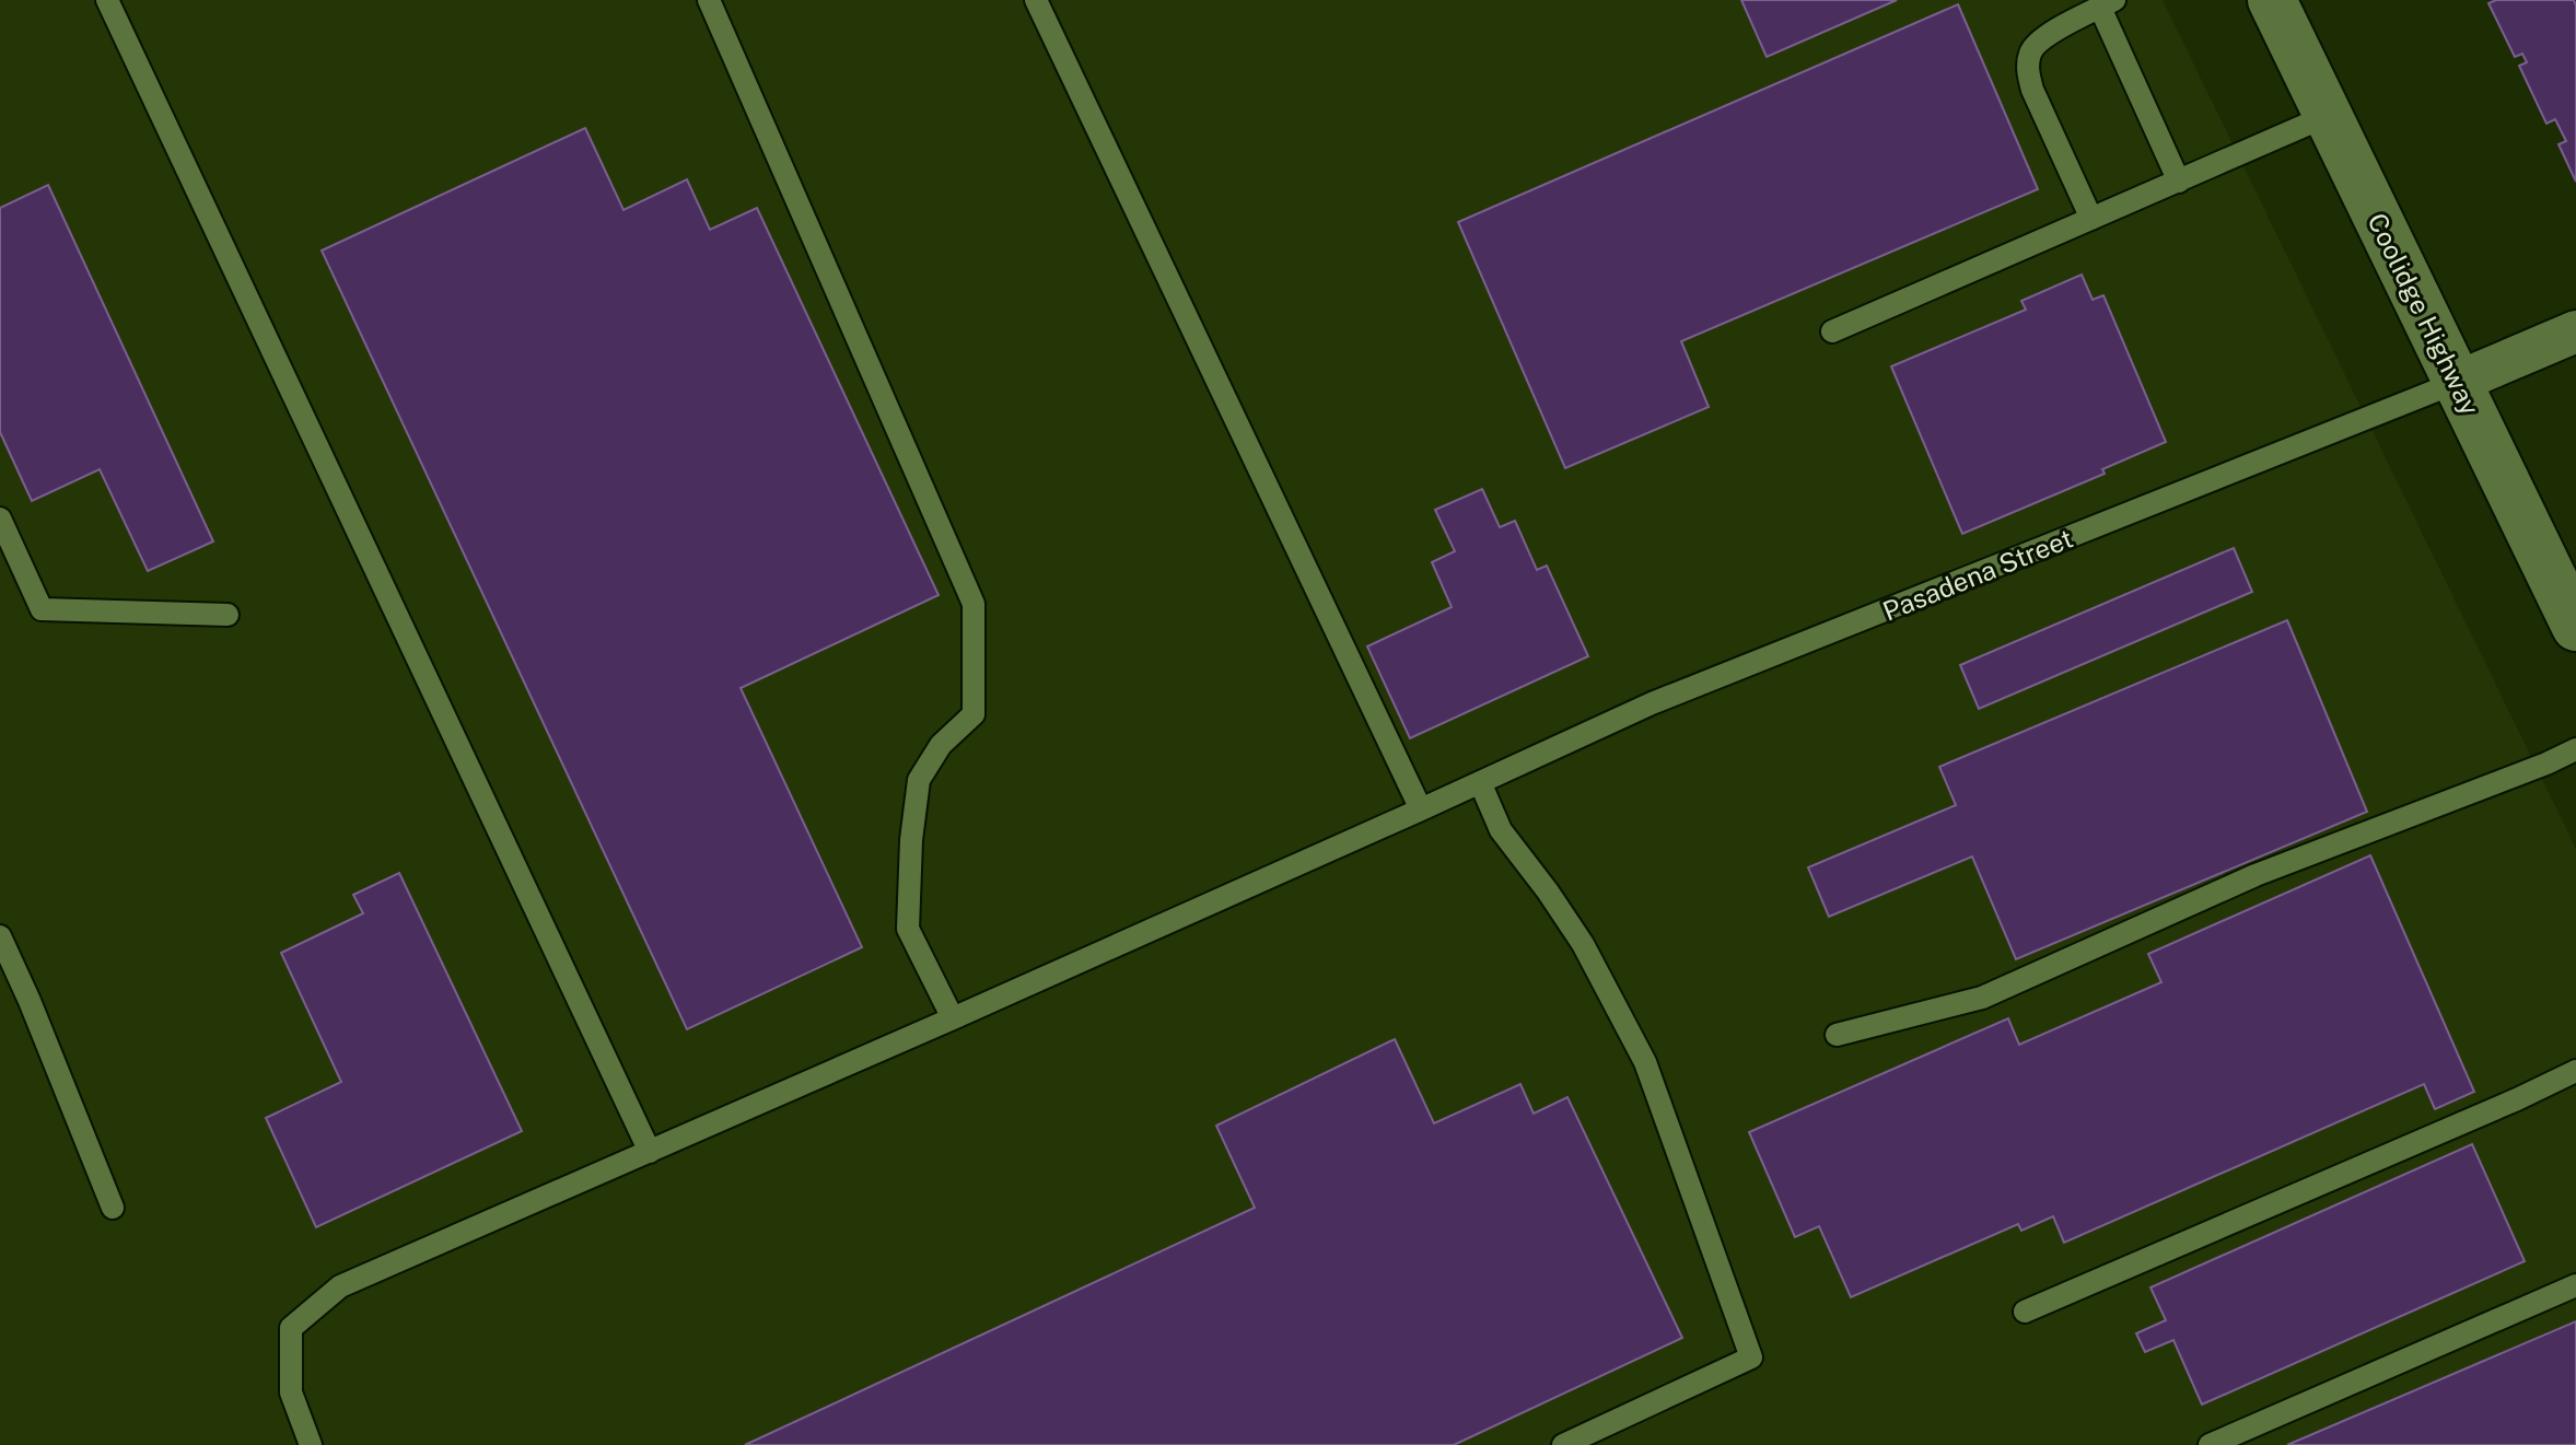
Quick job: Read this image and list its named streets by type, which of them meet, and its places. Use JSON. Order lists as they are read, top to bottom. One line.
{"streets":{"main road":["Coolidge Highway"],"street":["Pasadena Street"]},"crossings":[["Coolidge Highway","Pasadena Street"]]}
